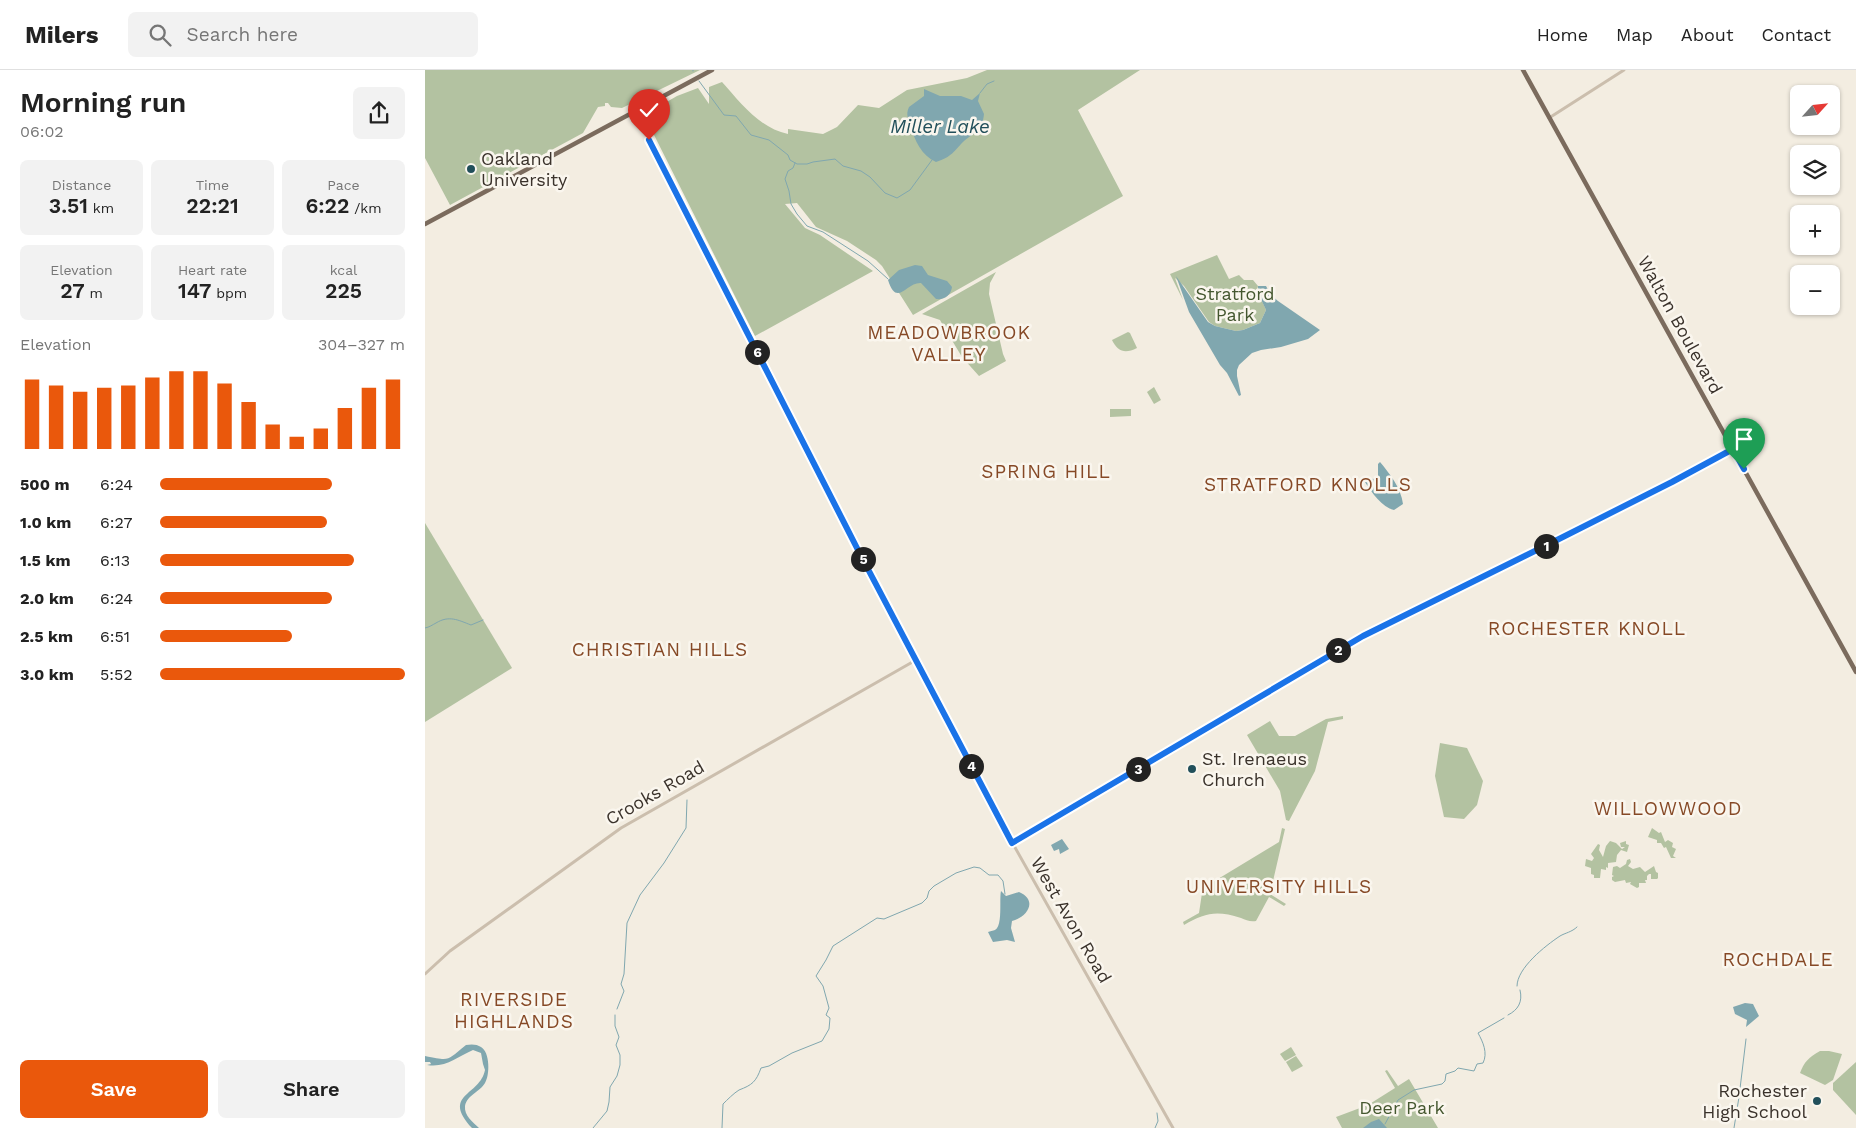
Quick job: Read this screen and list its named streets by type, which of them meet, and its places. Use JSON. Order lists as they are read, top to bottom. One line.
{"streets":{"main road":["Walton Boulevard"],"street":["Crooks Road","West Avon Road"]},"crossings":[["Crooks Road","West Avon Road"]],"districts":["MEADOWBROOK VALLEY","SPRING HILL","STRATFORD KNOLLS","ROCHESTER KNOLL","CHRISTIAN HILLS","WILLOWWOOD","UNIVERSITY HILLS","ROCHDALE","RIVERSIDE HIGHLANDS"],"water":["Miller Lake"],"parks":["Stratford Park","Deer Park"],"places":["Oakland University","St. Irenaeus Church","Rochester High School"],"north":"top right","page":{"header":"Milers","search":"Search here","nav":["Home","Map","About","Contact"],"heading":["Morning run","06:02"],"map_buttons":["+","−"],"stats":[["Distance","3.51 km"],["Time","22:21"],["Pace","6:22 /km"],["Elevation","27 m"],["Heart rate","147 bpm"],["kcal","225"]],"chart":["Elevation","304–327 m"],"pins":["6","1","5","2","4","3"],"list":[{"name":"500 m","note":"6:24"},{"name":"1.0 km","note":"6:27"},{"name":"1.5 km","note":"6:13"},{"name":"2.0 km","note":"6:24"},{"name":"2.5 km","note":"6:51"},{"name":"3.0 km","note":"5:52"}],"buttons":["Save","Share"]}}
